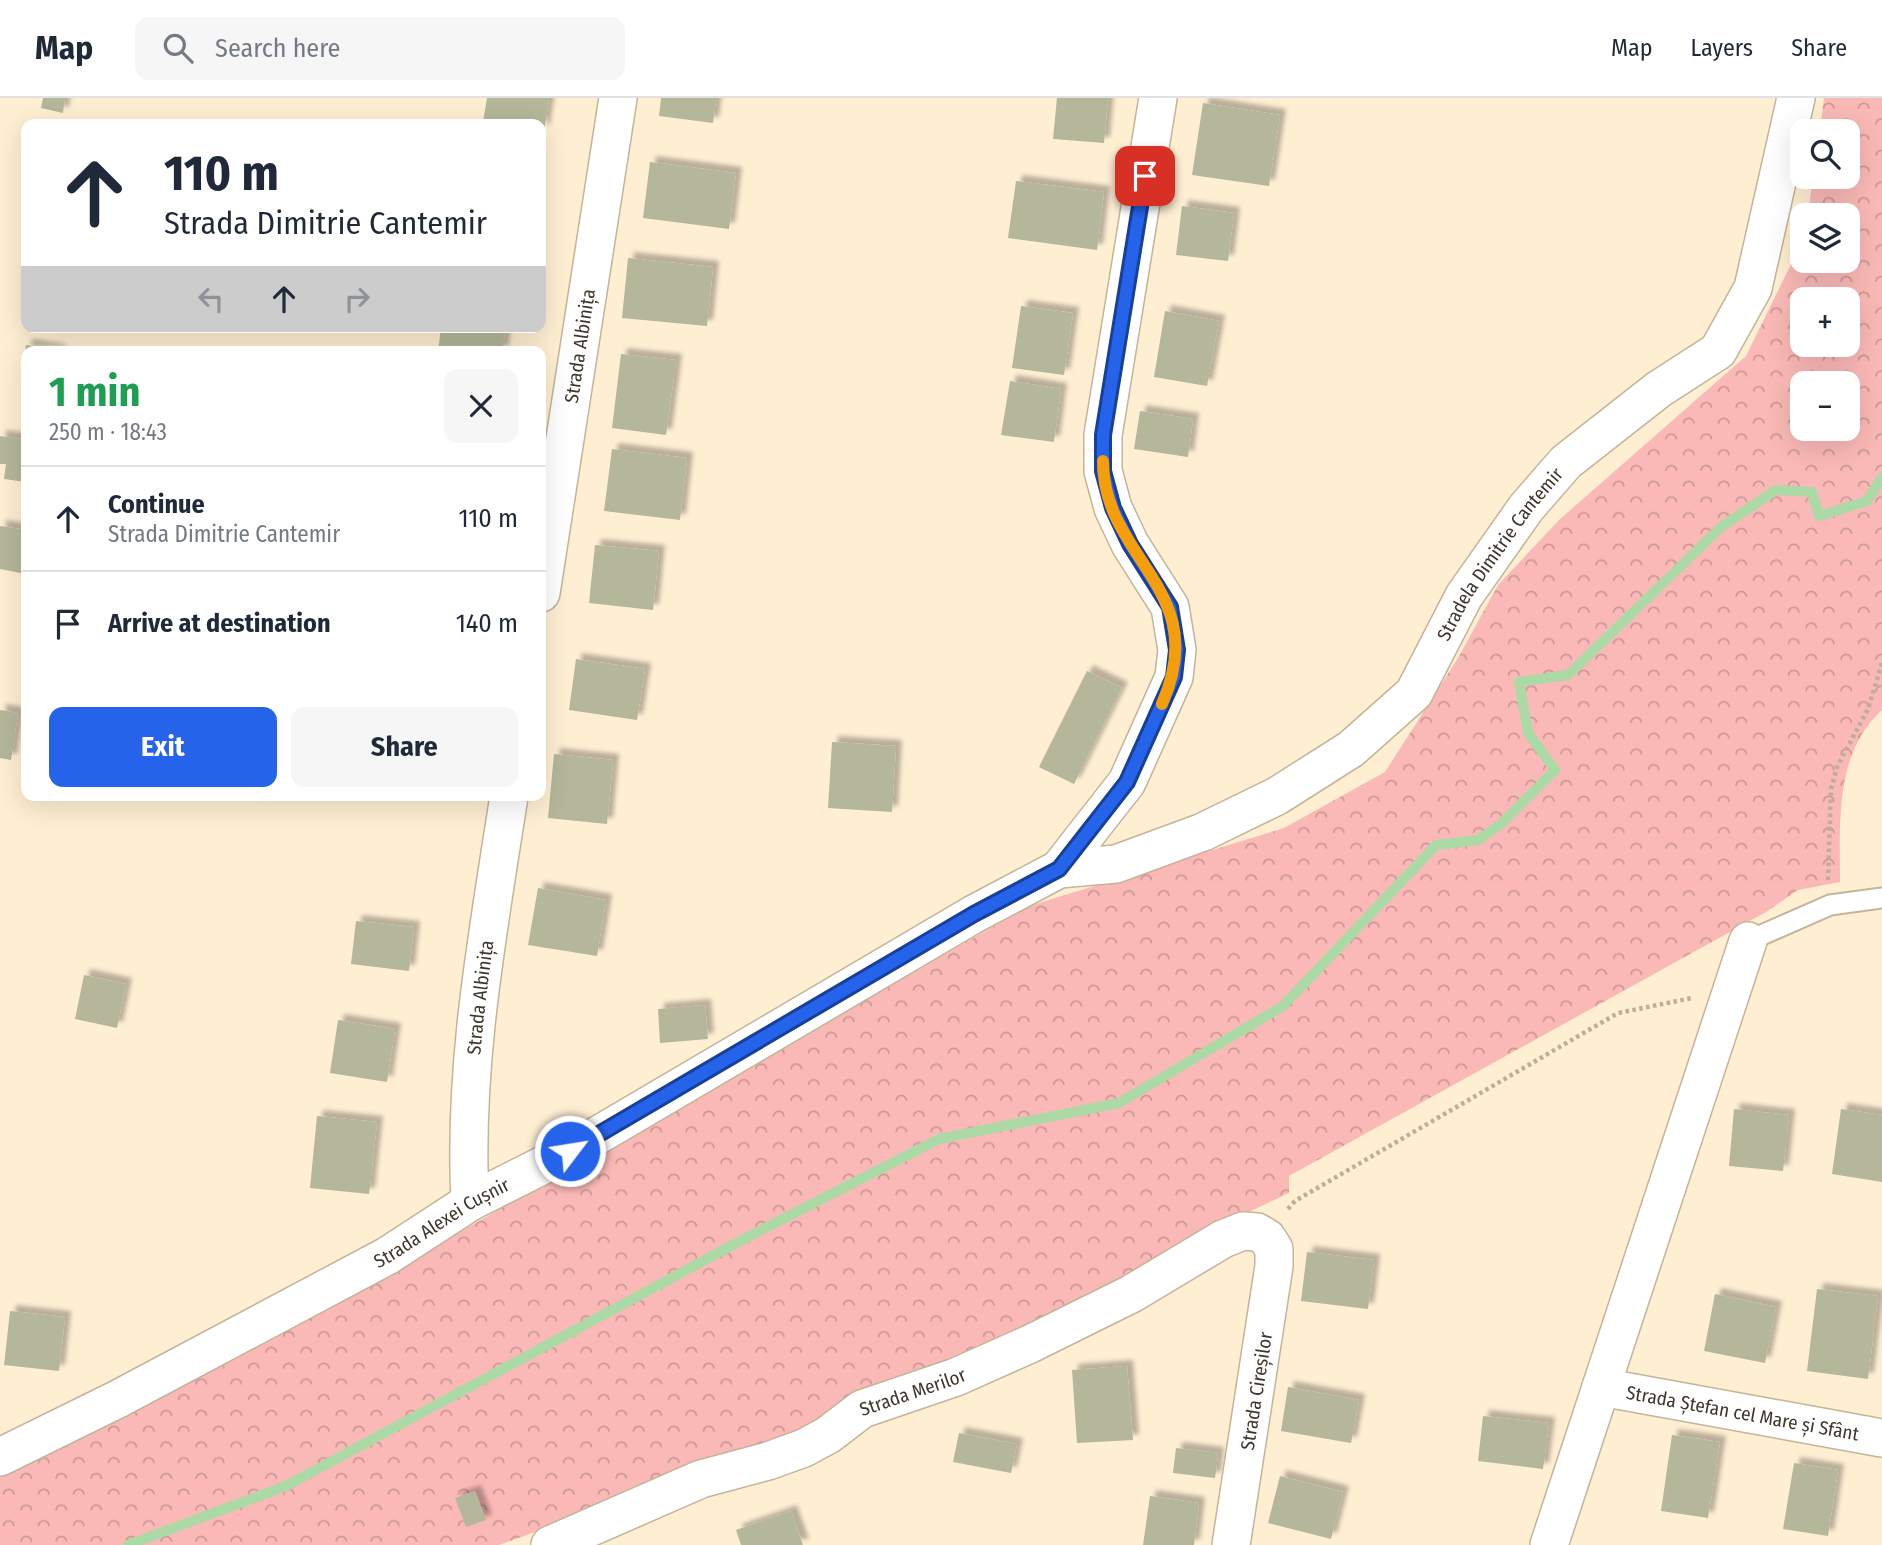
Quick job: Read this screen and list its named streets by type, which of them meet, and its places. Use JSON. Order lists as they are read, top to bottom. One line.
{"streets":{"street":["Strada Albinița","Stradela Dimitrie Cantemir","Strada Alexei Cușnir","Strada Cireșilor","Strada Merilor","Strada Ștefan cel Mare și Sfânt"]},"crossings":[["Strada Albinița","Strada Alexei Cușnir"],["Stradela Dimitrie Cantemir","Strada Alexei Cușnir"],["Strada Cireșilor","Strada Merilor"]],"page":{"header":"Map","search":"Search here","nav":["Map","Layers","Share"],"map_buttons":["+","−"],"turn":["110 m","Strada Dimitrie Cantemir"],"heading":["1 min","250 m · 18:43"],"list":[{"name":"Continue","note":"Strada Dimitrie Cantemir","value":"110 m"},{"name":"Arrive at destination","value":"140 m"}],"buttons":["Exit","Share"]}}
